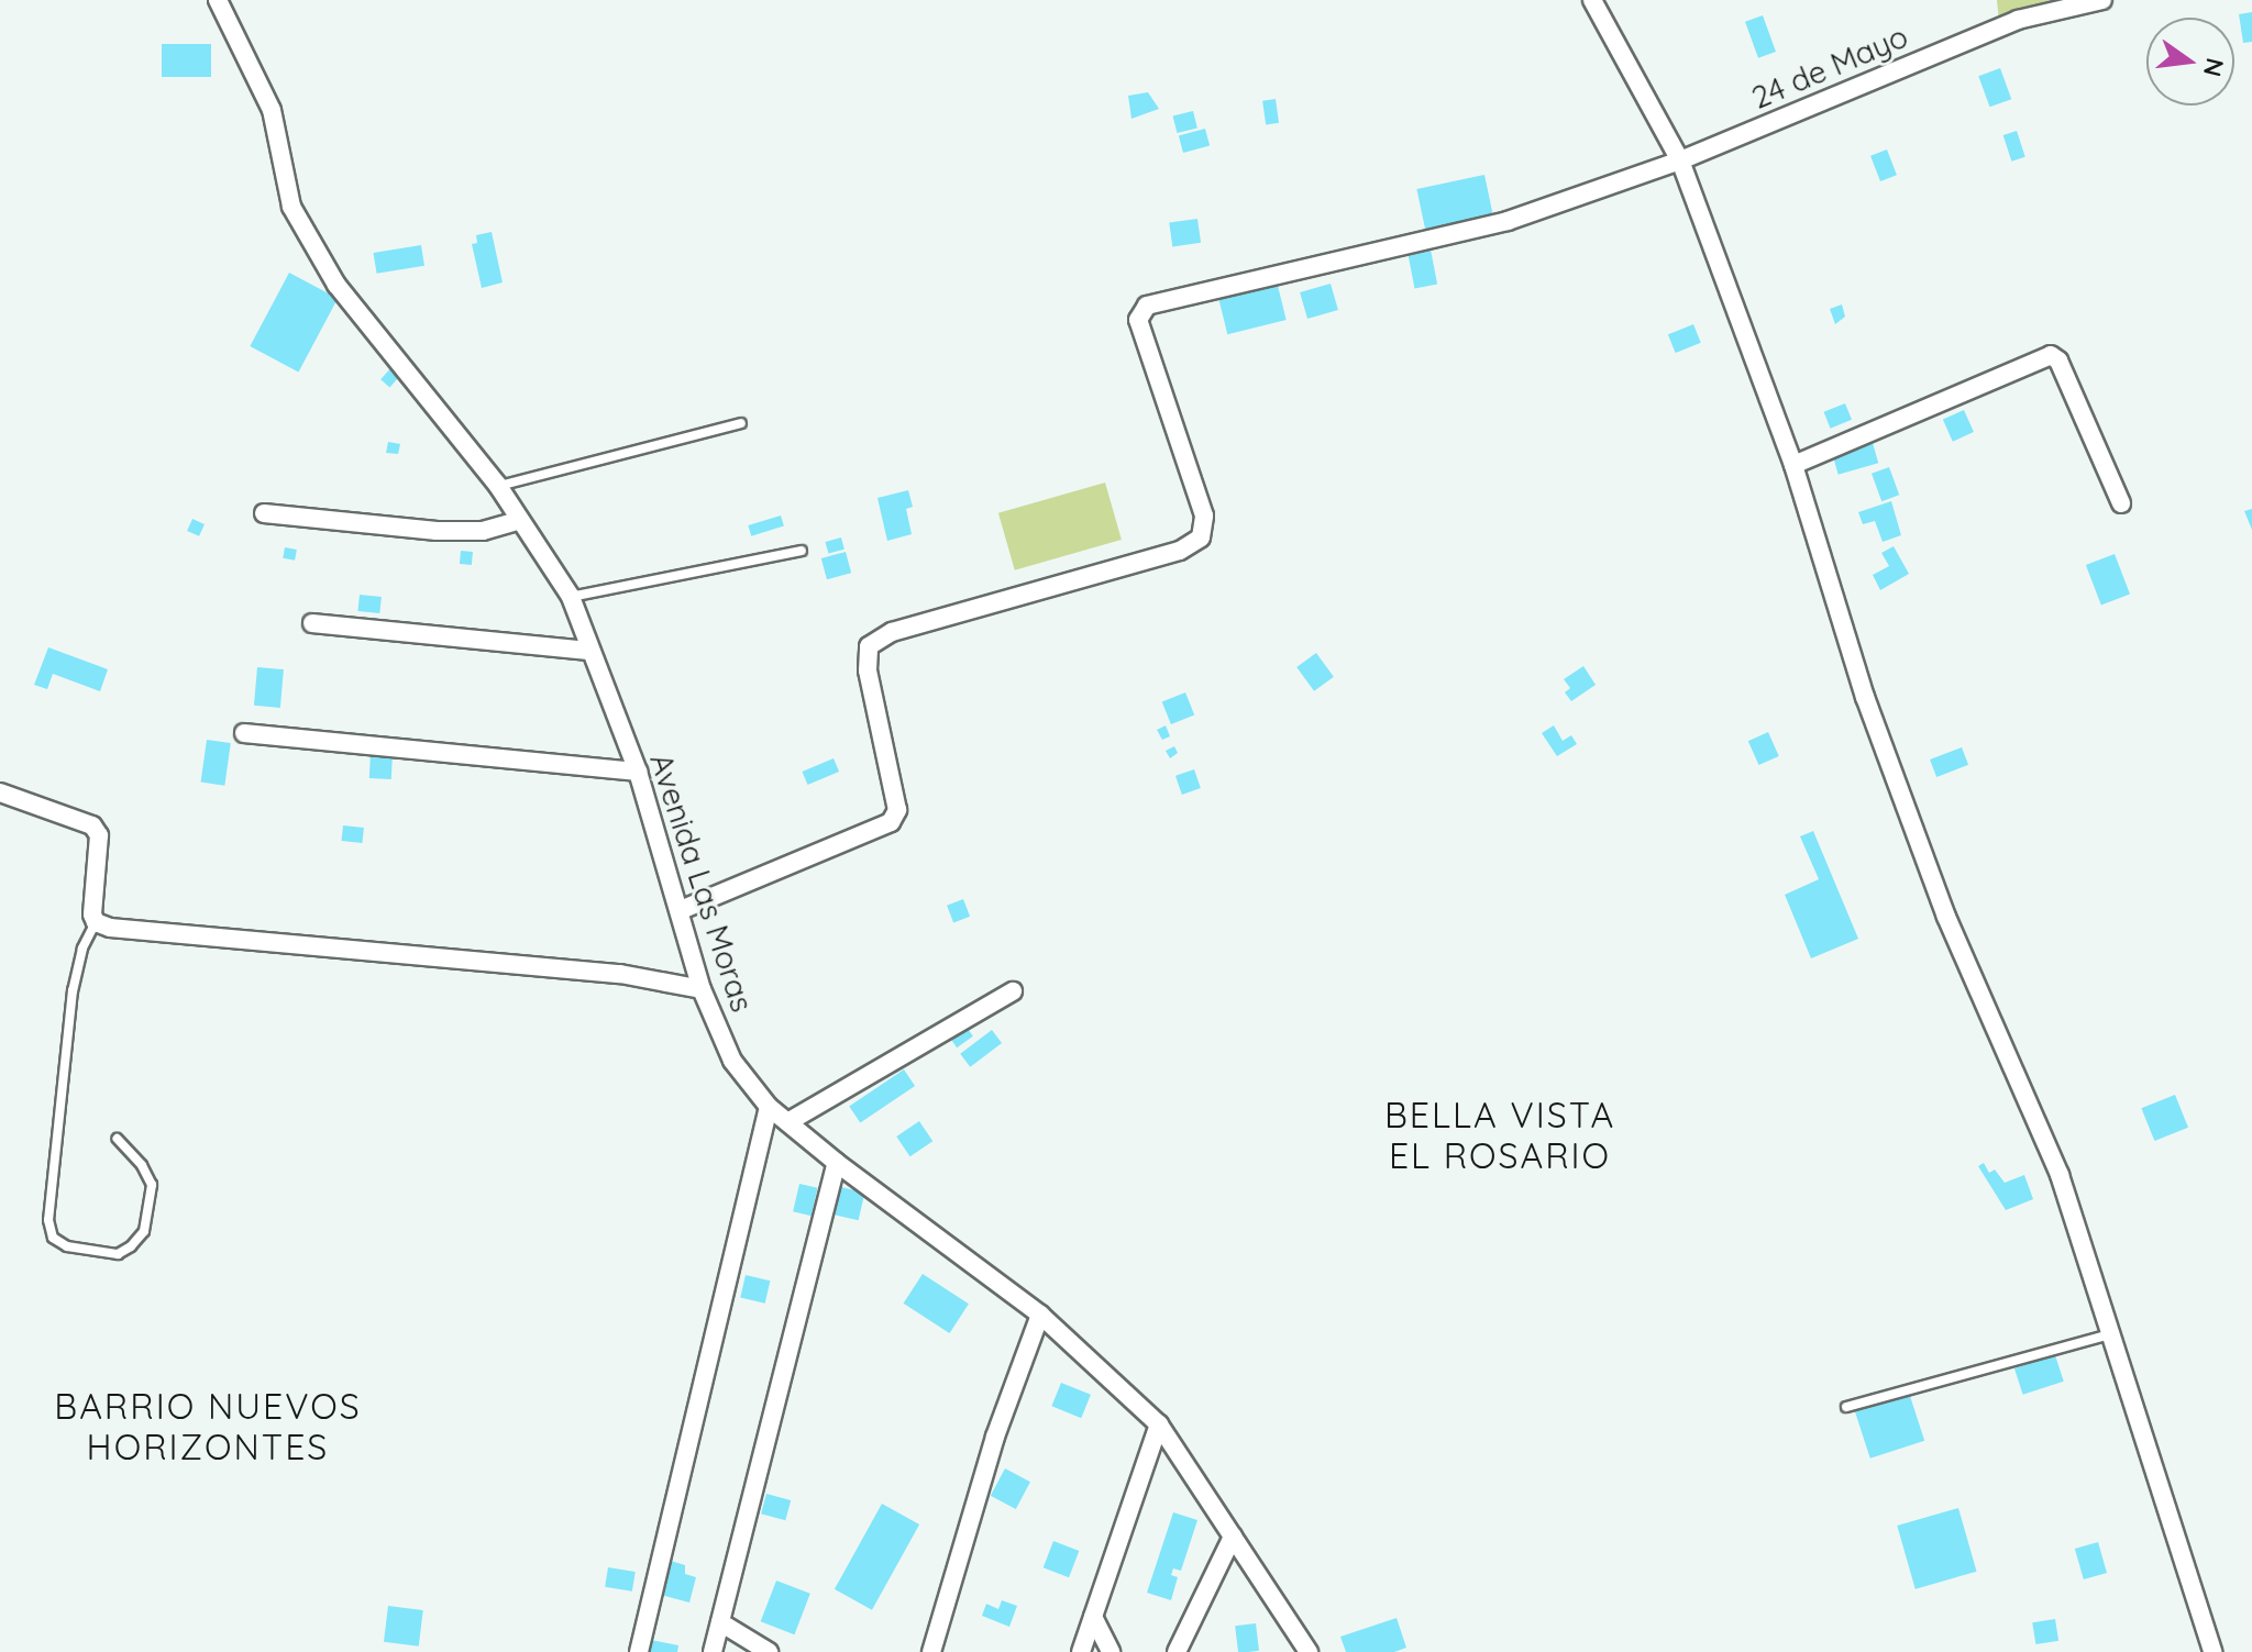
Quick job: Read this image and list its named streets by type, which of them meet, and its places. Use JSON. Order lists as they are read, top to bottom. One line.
{"streets":{"street":["24 de Mayo","Avenida Las Moras"]},"crossings":[["24 de Mayo","Avenida Las Moras"]],"districts":["BELLA VISTA EL ROSARIO","BARRIO NUEVOS HORIZONTES"],"north":"right"}
